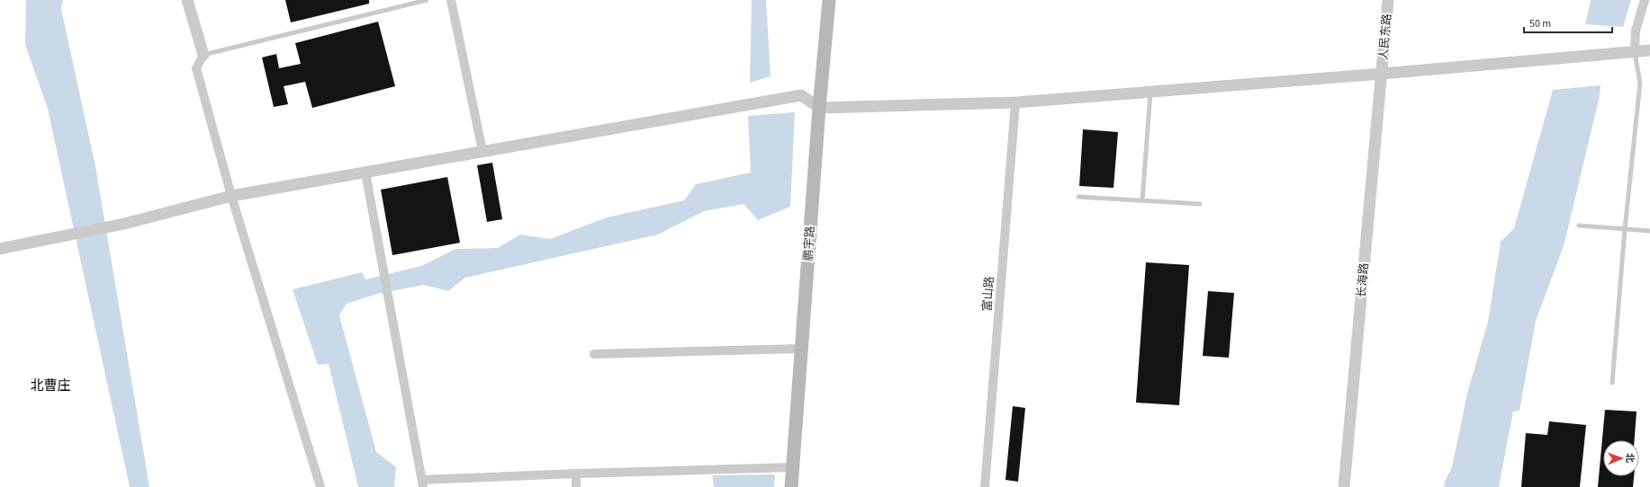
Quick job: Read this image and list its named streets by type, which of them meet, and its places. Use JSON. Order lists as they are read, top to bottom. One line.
{"streets":{"main road":["鹏宇路"],"street":["人民东路","长海路","富山路"]},"crossings":[["人民东路","长海路"]],"districts":["北曹庄"],"scale_bar":"50 m","north":"right"}
